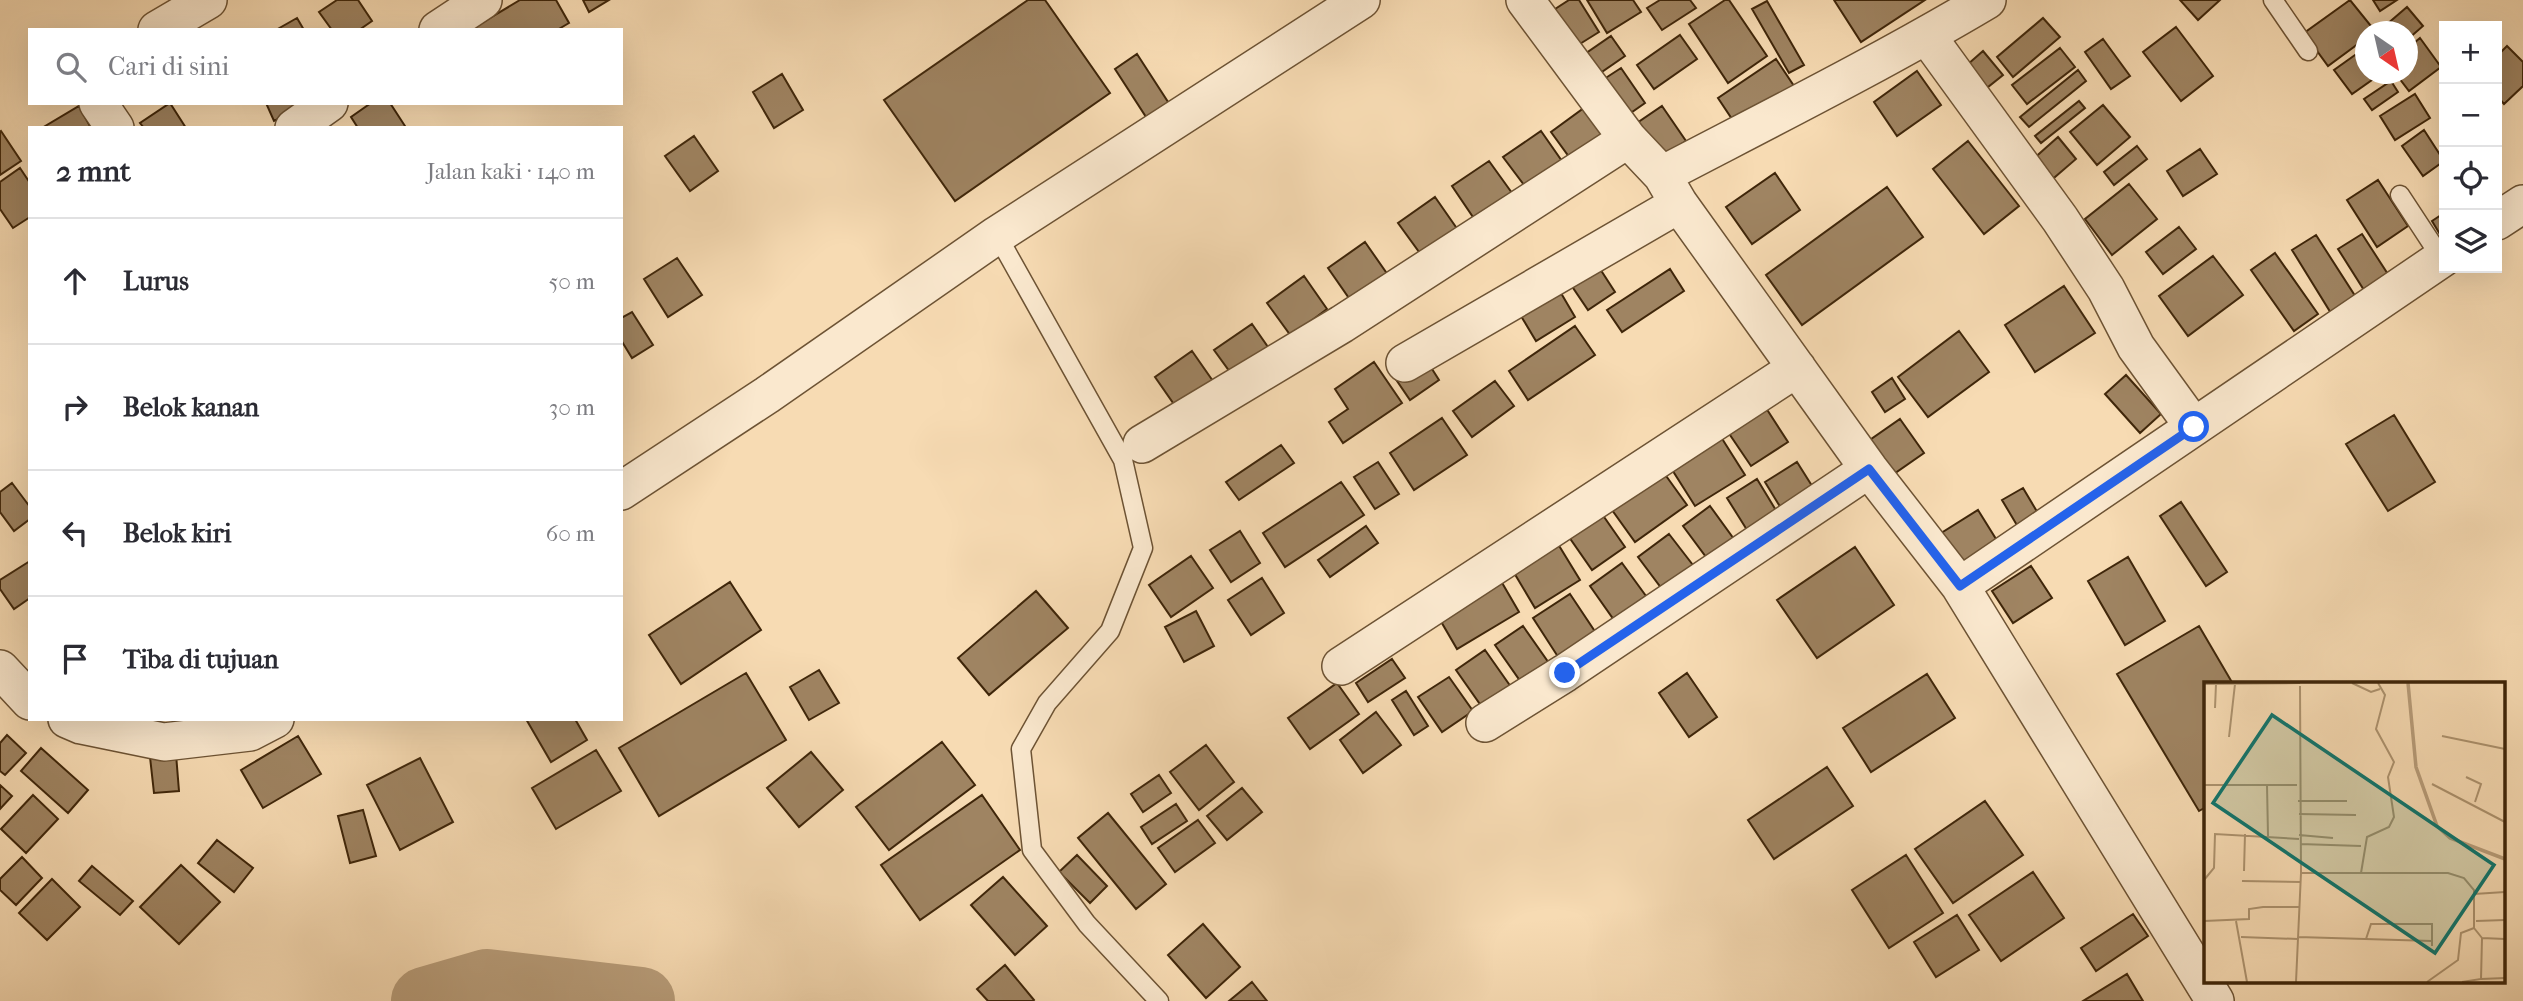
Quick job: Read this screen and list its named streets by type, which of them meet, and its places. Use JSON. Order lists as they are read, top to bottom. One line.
{"north":"bottom right","page":{"map_buttons":["+","−"],"search":"Cari di sini","heading":["2 mnt","Jalan kaki · 140 m"],"list":[["Lurus","50 m"],["Belok kanan","30 m"],["Belok kiri","60 m"],"Tiba di tujuan"]}}
